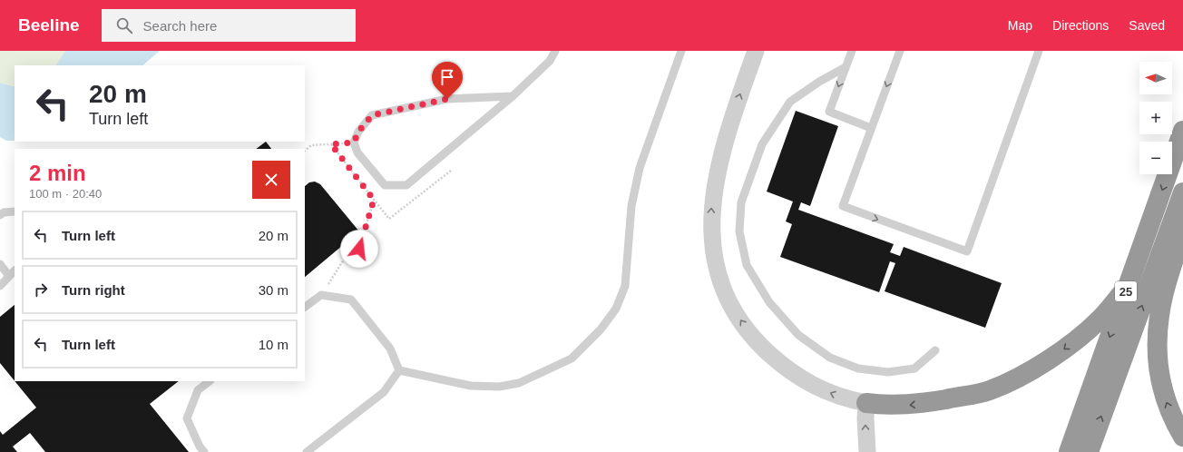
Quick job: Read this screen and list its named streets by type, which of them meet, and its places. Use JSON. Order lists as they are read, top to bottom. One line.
{"streets":{"highway":["25"]},"north":"left","page":{"header":"Beeline","search":"Search here","nav":["Map","Directions","Saved"],"map_buttons":["+","−"],"turn":["20 m","Turn left"],"heading":["2 min","100 m · 20:40"],"list":[{"name":"Turn left","value":"20 m"},{"name":"Turn right","value":"30 m"},{"name":"Turn left","value":"10 m"}]}}
